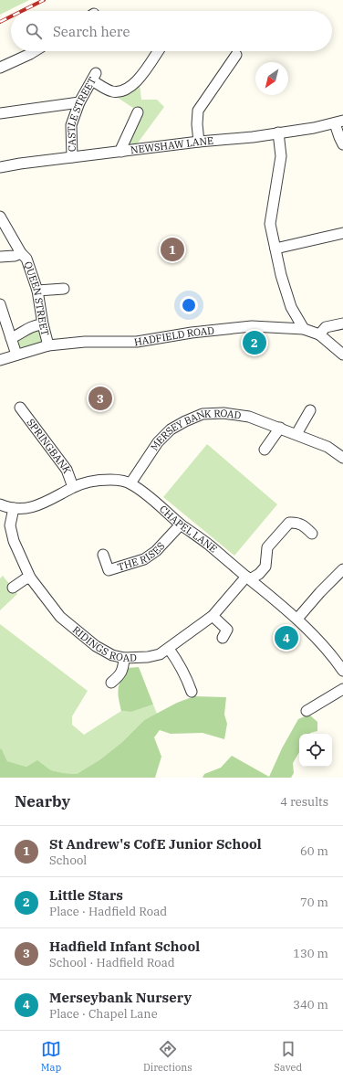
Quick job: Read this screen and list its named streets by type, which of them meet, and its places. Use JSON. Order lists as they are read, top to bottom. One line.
{"streets":{"street":["CASTLE STREET","NEWSHAW LANE","QUEEN STREET","HADFIELD ROAD","MERSEY BANK ROAD","SPRINGBANK","CHAPEL LANE","THE RISES","RIDINGS ROAD"]},"crossings":[["CASTLE STREET","NEWSHAW LANE"],["QUEEN STREET","HADFIELD ROAD"],["MERSEY BANK ROAD","CHAPEL LANE"],["SPRINGBANK","CHAPEL LANE"],["CHAPEL LANE","THE RISES"],["CHAPEL LANE","RIDINGS ROAD"]],"north":"bottom left","page":{"search":"Search here","pins":["1","2","3","4"],"heading":["Nearby","4 results"],"list":[{"mark":"1","name":"St Andrew's CofE Junior School","note":"School","value":"60 m"},{"mark":"2","name":"Little Stars","note":"Place · Hadfield Road","value":"70 m"},{"mark":"3","name":"Hadfield Infant School","note":"School · Hadfield Road","value":"130 m"},{"mark":"4","name":"Merseybank Nursery","note":"Place · Chapel Lane","value":"340 m"}],"nav":["Map","Directions","Saved"]}}
